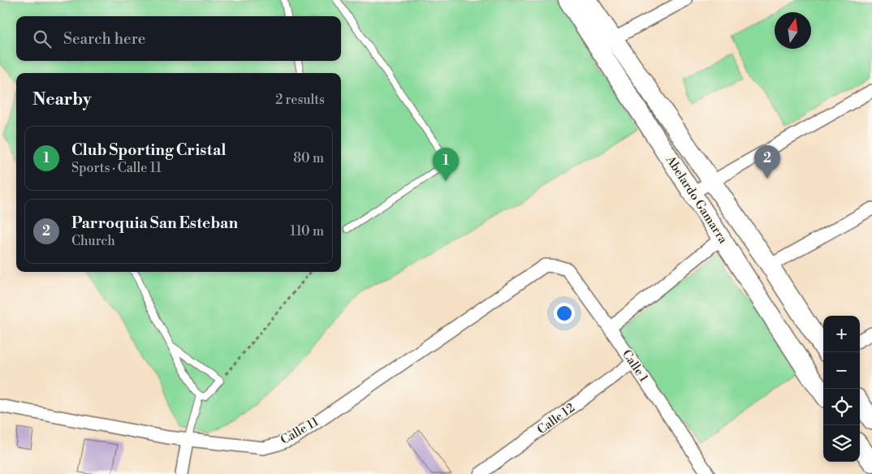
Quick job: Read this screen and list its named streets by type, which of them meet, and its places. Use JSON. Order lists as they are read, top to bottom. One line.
{"streets":{"street":["Abelardo Gamarra","Calle 1","Calle 12","Calle 11"]},"crossings":[["Calle 1","Calle 12"],["Calle 1","Calle 11"]],"north":"top","page":{"search":"Search here","heading":["Nearby","2 results"],"list":[{"mark":"1","name":"Club Sporting Cristal","note":"Sports · Calle 11","value":"80 m"},{"mark":"2","name":"Parroquia San Esteban","note":"Church","value":"110 m"}],"pins":["2","1"],"map_buttons":["+","−"]}}
